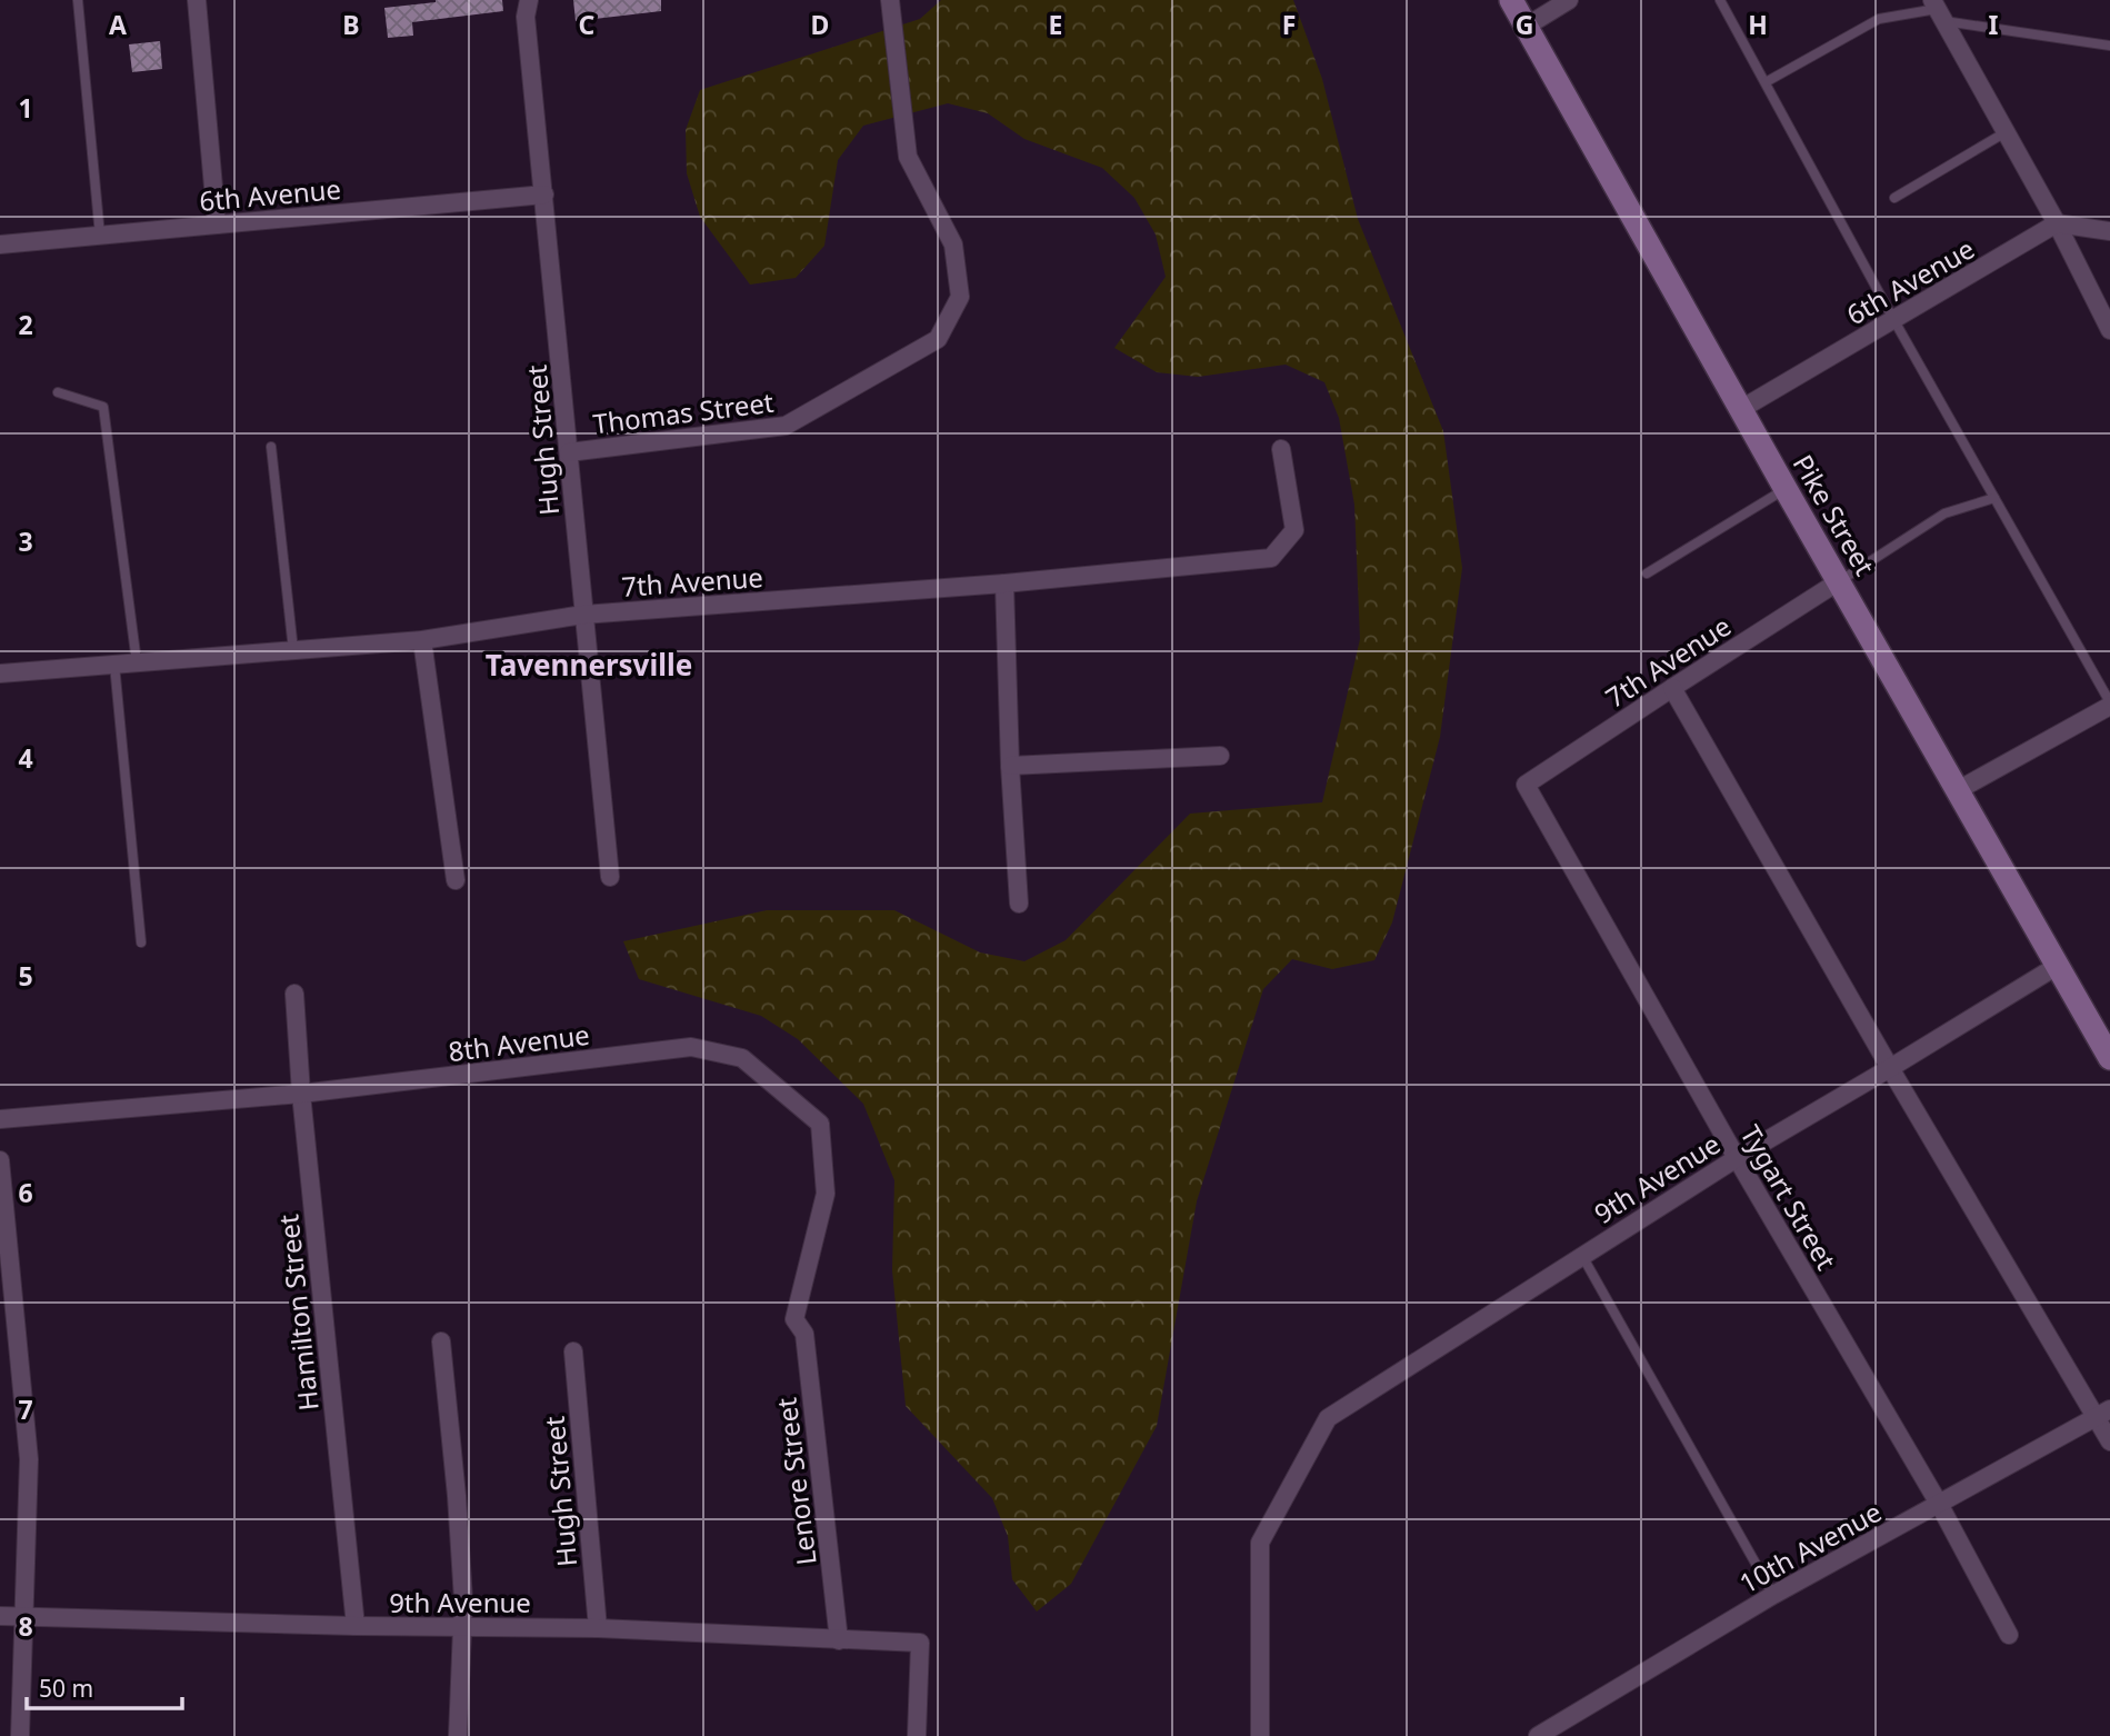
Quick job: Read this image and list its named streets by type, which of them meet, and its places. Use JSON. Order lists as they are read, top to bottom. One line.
{"streets":{"main road":["Pike Street"],"street":["6th Avenue","Thomas Street","Hugh Street","7th Avenue","8th Avenue","9th Avenue","Tygart Street","Hamilton Street","Lenore Street","10th Avenue"]},"crossings":[["6th Avenue","Hugh Street"],["6th Avenue","Pike Street"],["Thomas Street","Hugh Street"],["Hugh Street","7th Avenue"],["Hugh Street","9th Avenue"],["Pike Street","7th Avenue"],["Pike Street","9th Avenue"],["7th Avenue","Tygart Street"],["8th Avenue","Hamilton Street"],["8th Avenue","Lenore Street"],["9th Avenue","Tygart Street"],["9th Avenue","Hamilton Street"],["9th Avenue","Lenore Street"],["Tygart Street","10th Avenue"]],"districts":["Tavennersville"],"scale_bar":"50 m","grid":{"columns":["A","B","C","D","E","F","G","H","I"],"rows":["1","2","3","4","5","6","7","8"]}}
